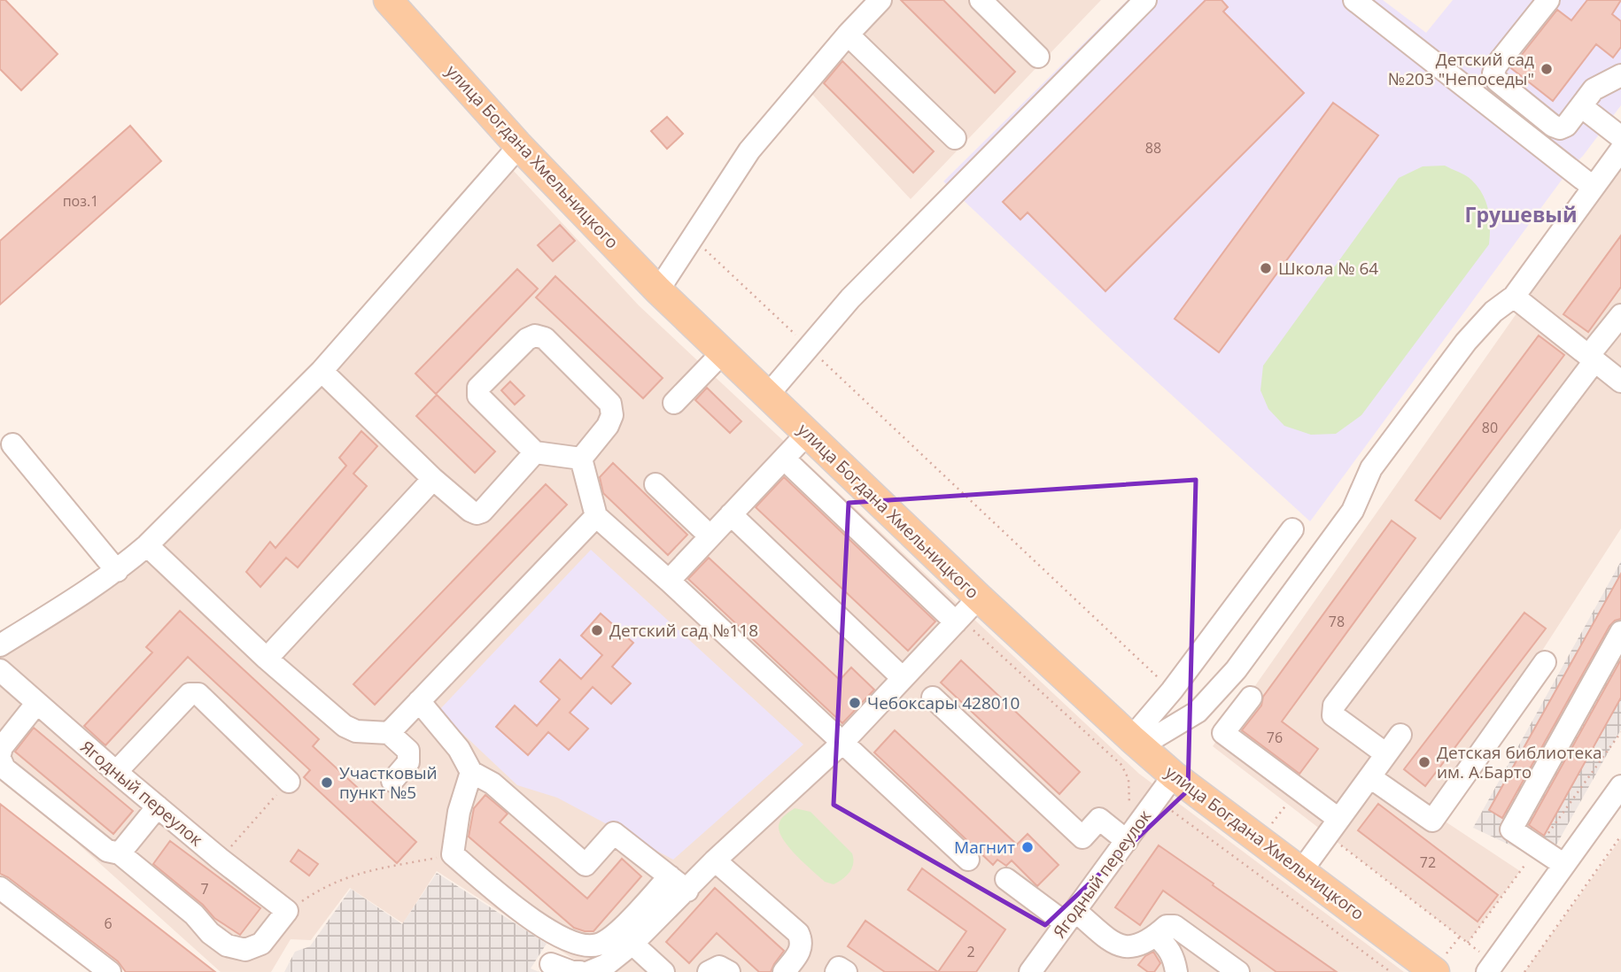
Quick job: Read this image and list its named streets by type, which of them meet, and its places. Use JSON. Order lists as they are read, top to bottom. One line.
{"streets":{"main road":["улица Богдана Хмельницкого"],"street":["Ягодный переулок"]},"crossings":[["улица Богдана Хмельницкого","Ягодный переулок"]],"districts":["Грушевый"],"places":["Детский сад №203 \"Непоседы\"","Школа № 64","Детский сад №118","Чебоксары 428010","Детская библиотека им. А.Барто","Участковый пункт №5","Магнит"],"house_numbers":["88","поз.1","80","78","76","72","7","6","2"]}
